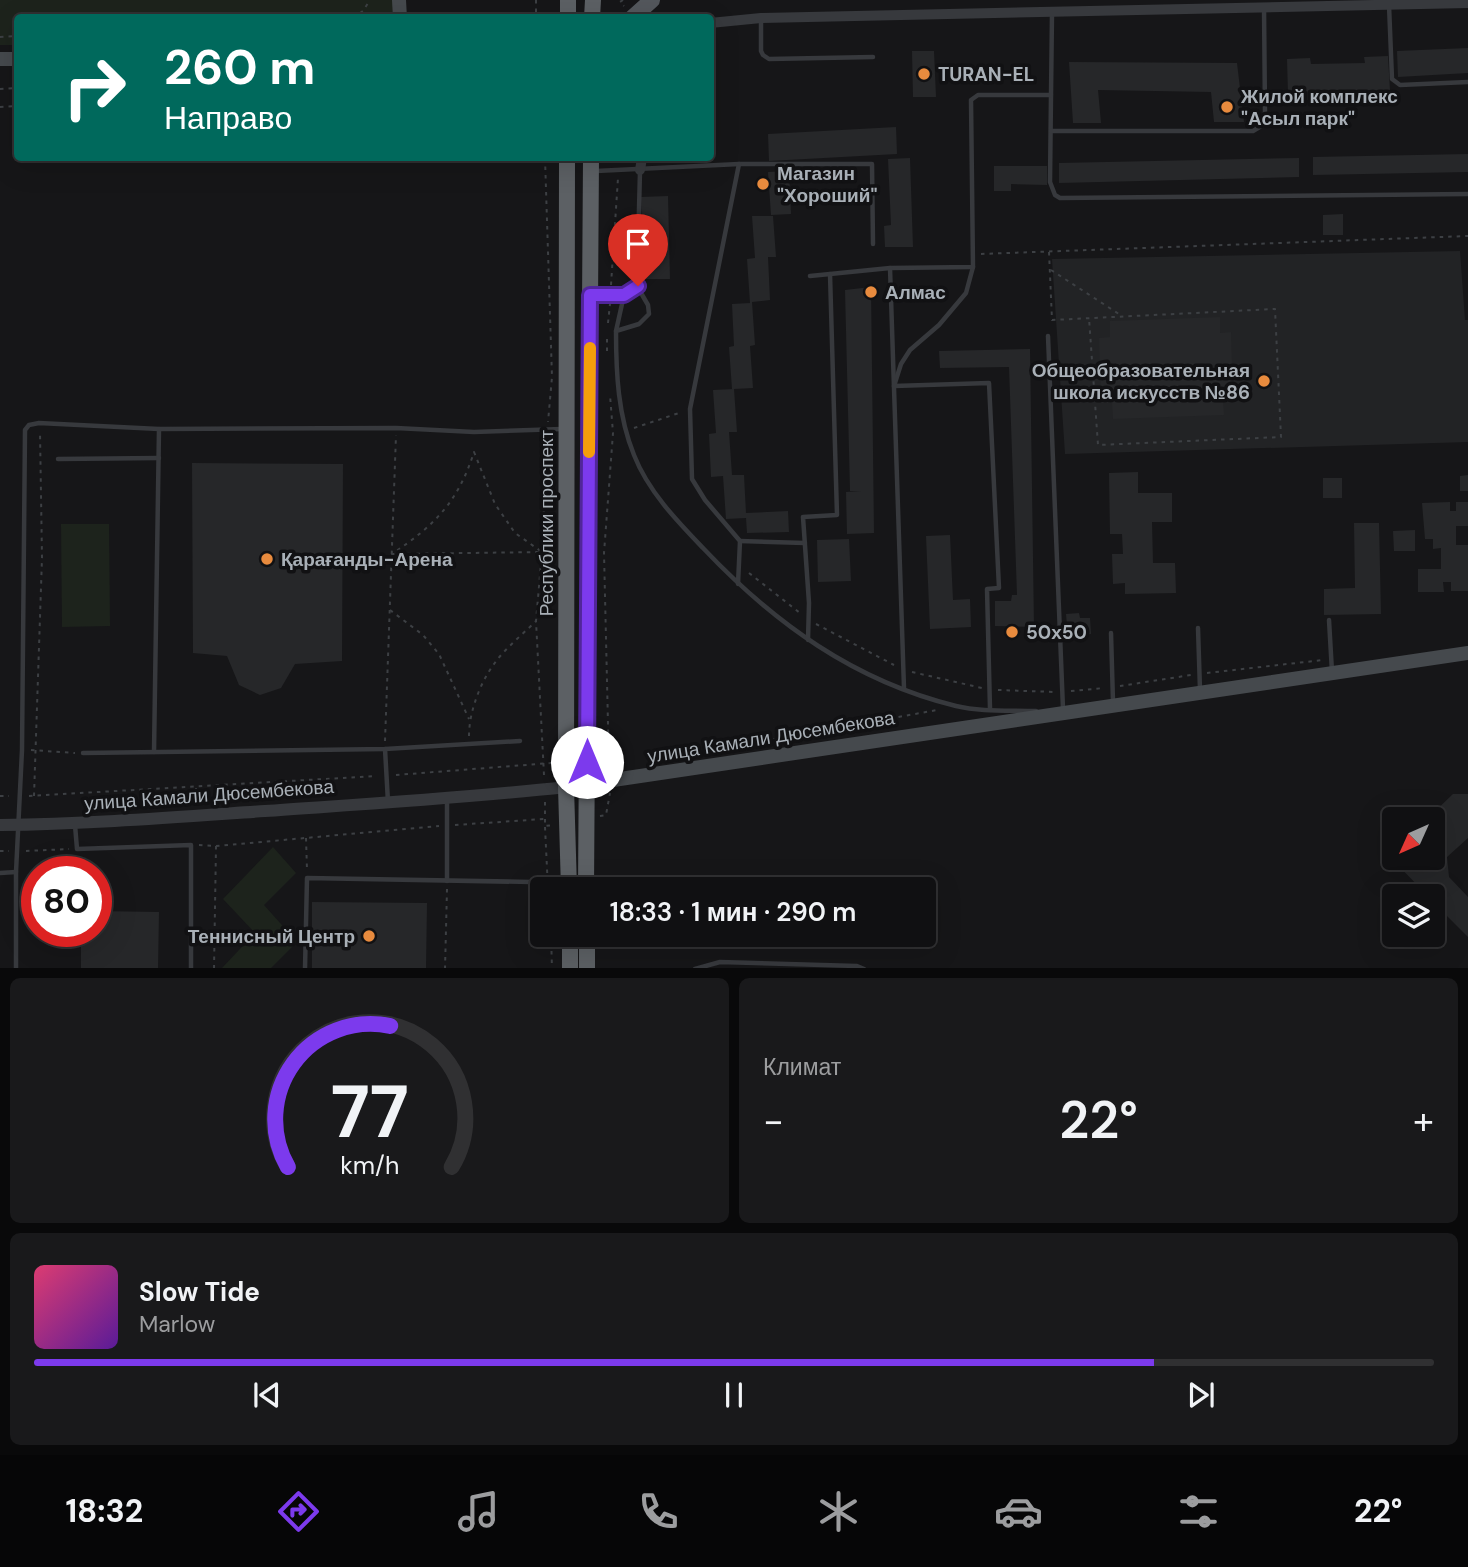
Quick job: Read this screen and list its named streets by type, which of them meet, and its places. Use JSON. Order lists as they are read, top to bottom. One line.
{"streets":{"highway":["Республики проспект"],"main road":["улица Камали Дюсембекова"]},"crossings":[["Республики проспект","улица Камали Дюсембекова"]],"places":["TURAN-EL","Жилой комплекс \"Асыл парк\"","Магазин \"Хороший\"","Алмас","Общеобразовательная школа искусств №86","Қарағанды-Арена","50х50","Теннисный Центр"],"north":"bottom left","page":{"turn":["260 m","Направо"],"limit":"80","trip":"18:33 · 1 мин · 290 m","tile":"Климат","heat":["−","22°","+"],"song":["Slow Tide","Marlow"],"tabs":["18:32","22°"],"gauge":["77","km/h"]}}
